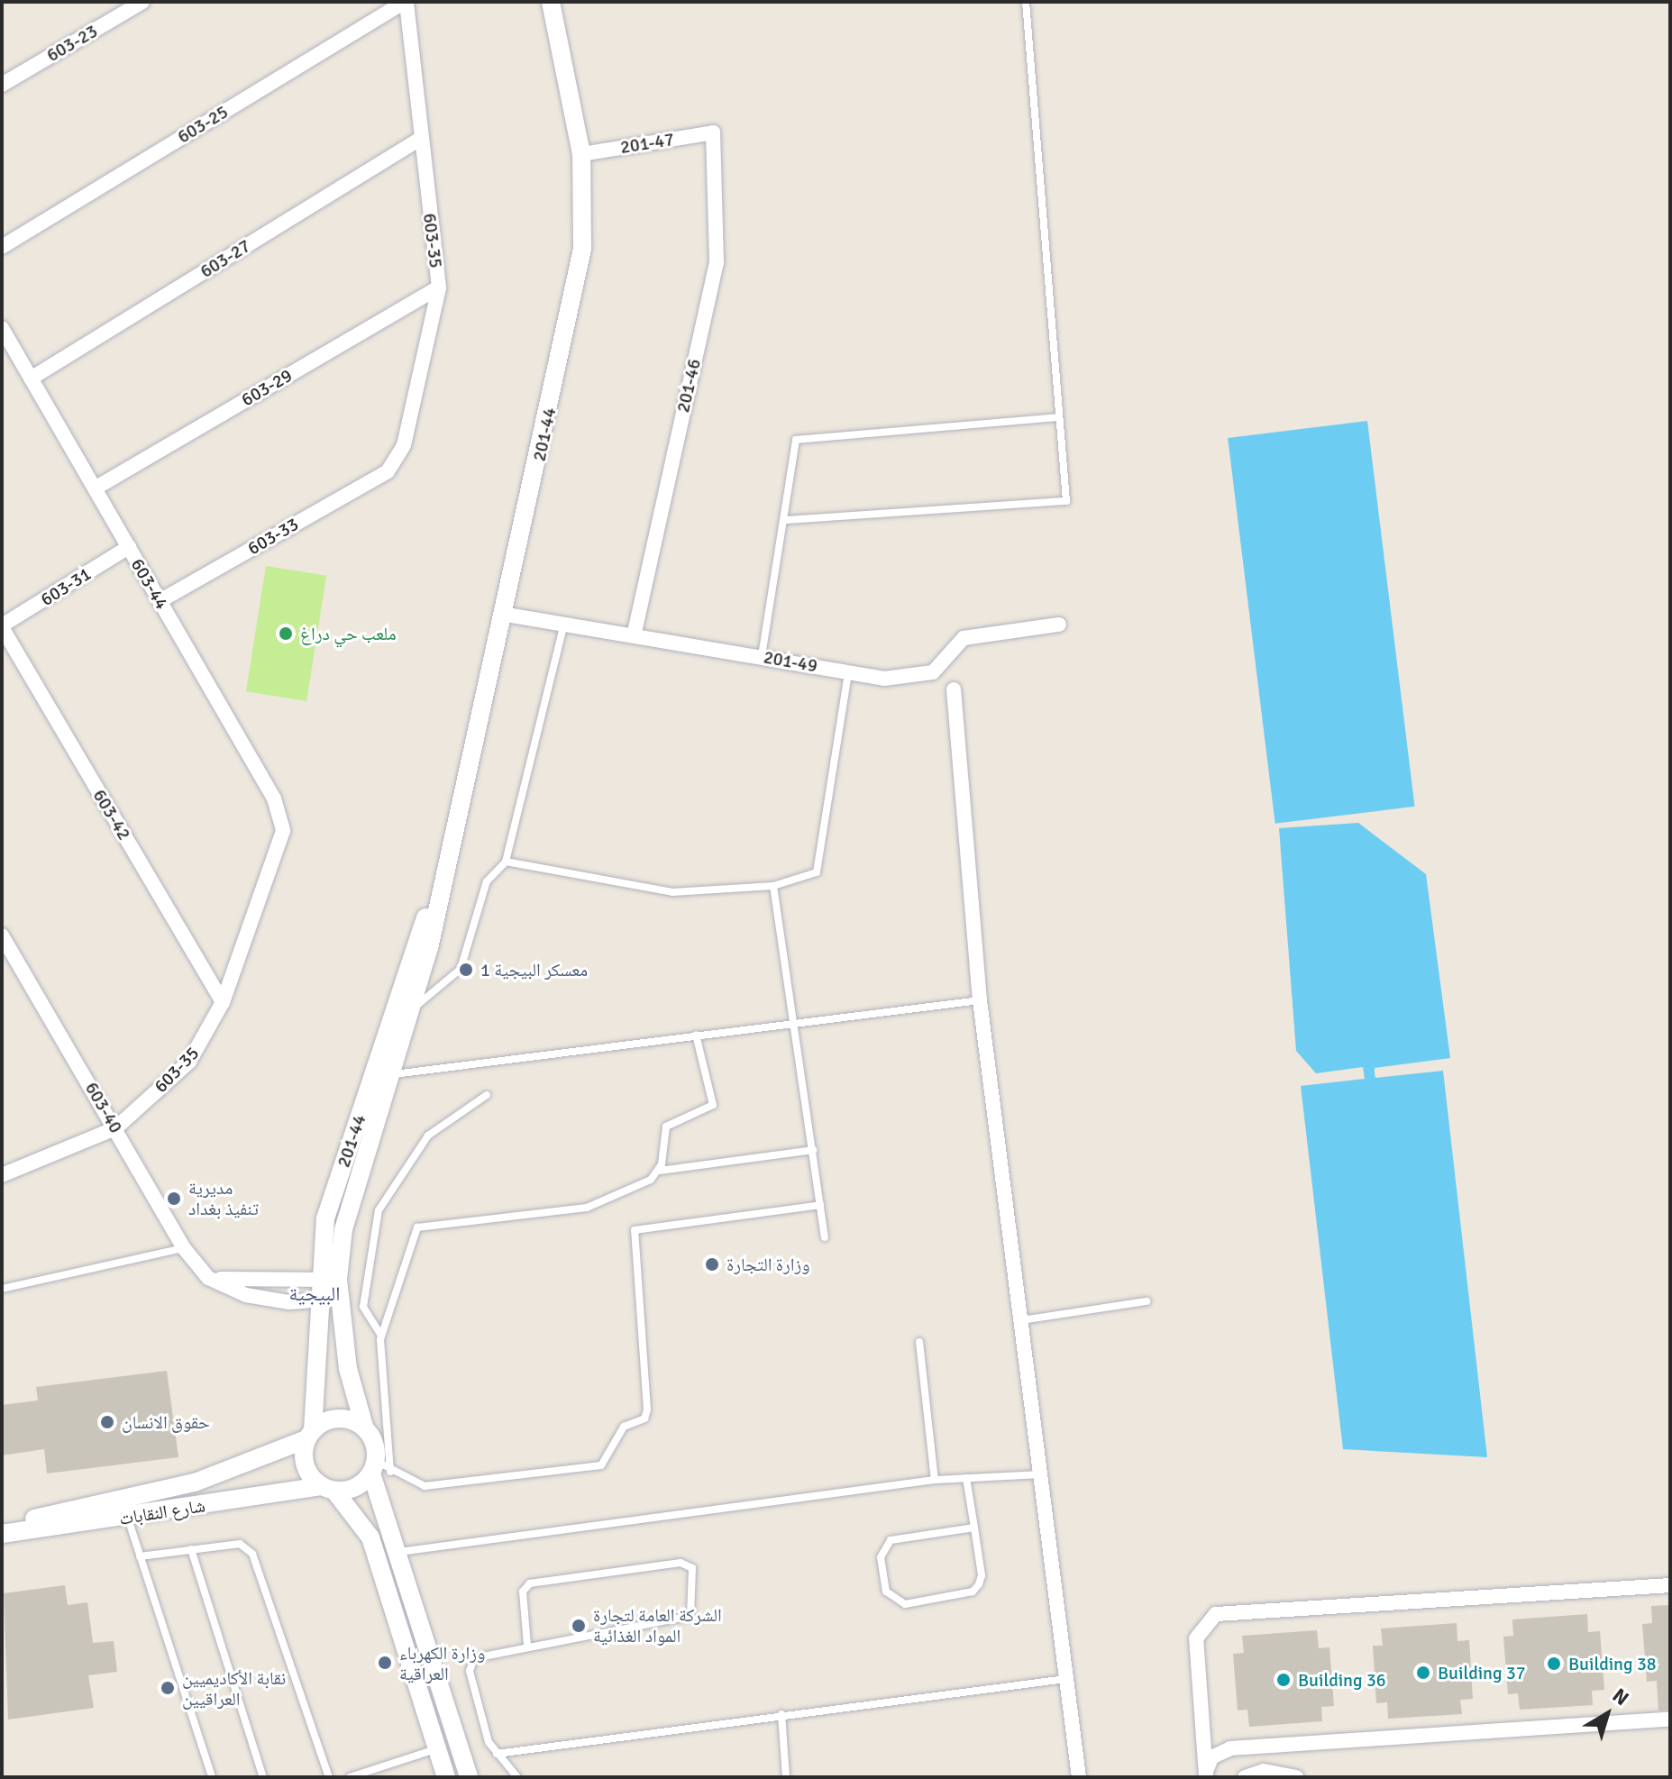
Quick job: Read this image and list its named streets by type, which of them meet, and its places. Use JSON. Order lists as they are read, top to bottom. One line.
{"streets":{"street":["603-23","603-25","201-47","603-35","603-27","201-46","603-29","201-44","603-33","603-44","603-31","201-49","603-42","603-40","شارع النقابات"]},"crossings":[["603-25","603-35"],["201-47","201-46"],["201-47","201-44"],["603-35","603-27"],["603-35","603-29"],["603-35","603-33"],["603-35","603-44"],["603-35","603-42"],["603-35","603-40"],["603-27","603-44"],["201-46","201-49"],["603-29","603-44"],["201-44","201-49"],["201-44","603-40"],["201-44","شارع النقابات"],["603-33","603-44"],["603-44","603-31"],["603-31","603-42"]],"districts":["البيجية"],"places":["ملعب حي دراغ","معسكر البيجية 1","مديرية تنفيذ بغداد","وزارة التجارة","حقوق الانسان","الشركة العامة لتجارة المواد الغذائية","وزارة الكهرباء العراقية","Building 38","Building 37","Building 36","نقابة الأكاديميين العراقيين"],"north":"top right"}
